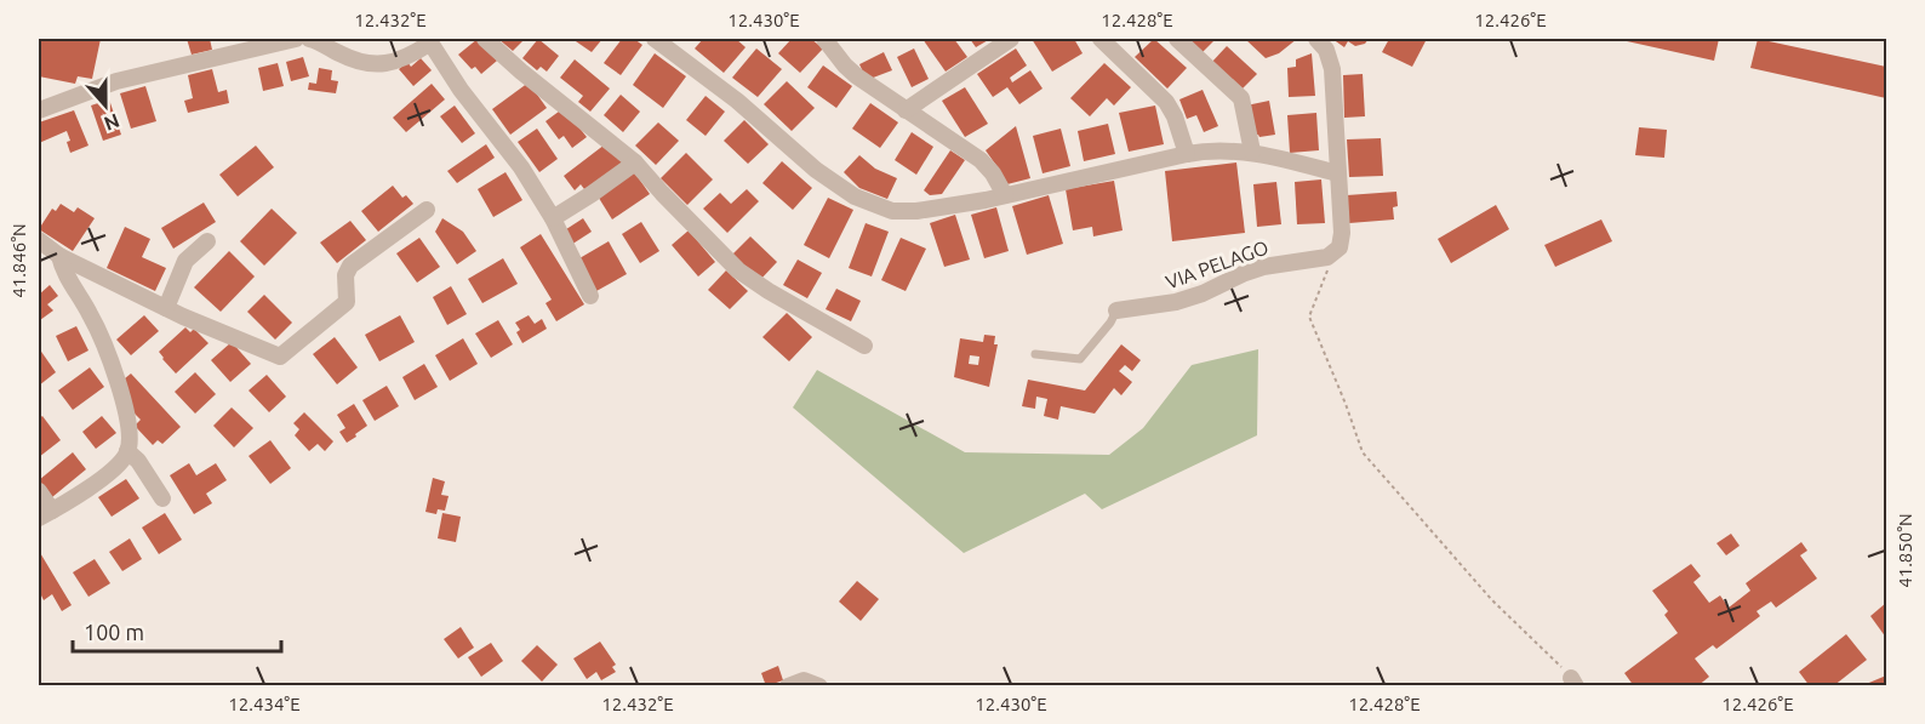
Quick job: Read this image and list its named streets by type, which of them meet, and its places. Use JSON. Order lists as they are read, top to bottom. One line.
{"streets":{"street":["VIA PELAGO"]},"scale_bar":"100 m","north":"bottom","coordinates":["12.432°E","12.430°E","12.428°E","12.426°E","41.846°N","41.850°N","12.434°E"]}
